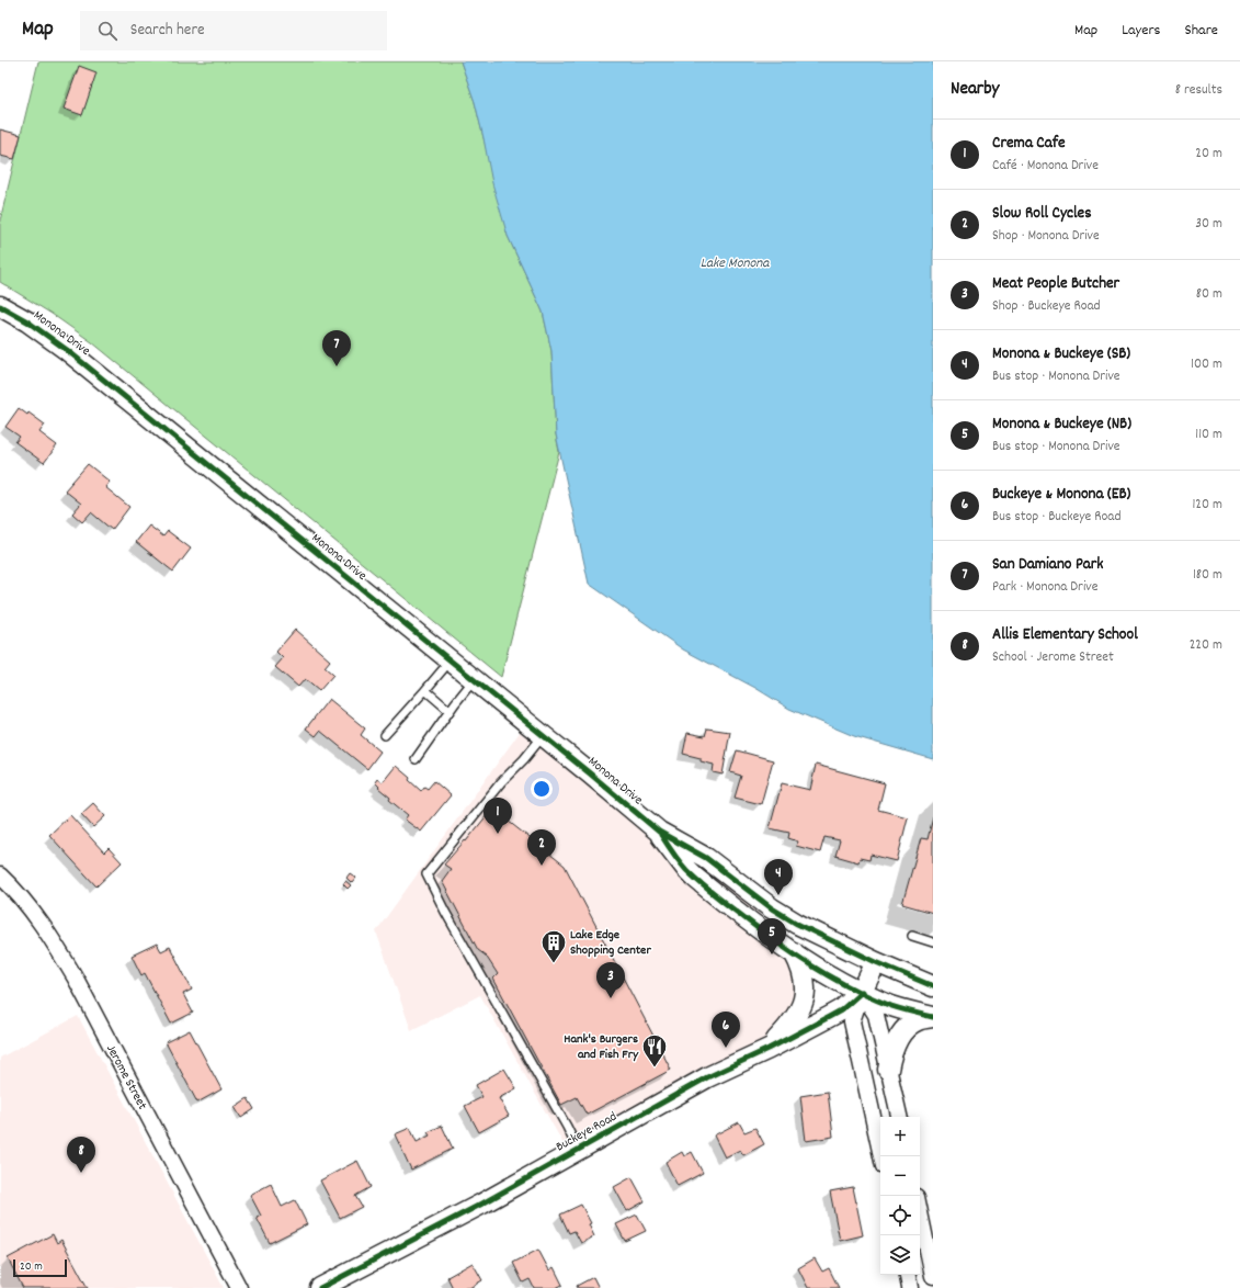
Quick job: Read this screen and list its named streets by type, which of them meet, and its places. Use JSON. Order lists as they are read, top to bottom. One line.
{"streets":{"street":["Monona Drive","Jerome Street","Buckeye Road"]},"crossings":[["Monona Drive","Buckeye Road"]],"water":["Lake Monona"],"places":{"building":["Lake Edge Shopping Center"],"restaurant":["Hank's Burgers and Fish Fry"]},"scale_bar":"20 m","page":{"header":"Map","search":"Search here","nav":["Map","Layers","Share"],"heading":["Nearby","8 results"],"list":[{"mark":"1","name":"Crema Cafe","note":"Café · Monona Drive","value":"20 m"},{"mark":"2","name":"Slow Roll Cycles","note":"Shop · Monona Drive","value":"30 m"},{"mark":"3","name":"Meat People Butcher","note":"Shop · Buckeye Road","value":"80 m"},{"mark":"4","name":"Monona & Buckeye (SB)","note":"Bus stop · Monona Drive","value":"100 m"},{"mark":"5","name":"Monona & Buckeye (NB)","note":"Bus stop · Monona Drive","value":"110 m"},{"mark":"6","name":"Buckeye & Monona (EB)","note":"Bus stop · Buckeye Road","value":"120 m"},{"mark":"7","name":"San Damiano Park","note":"Park · Monona Drive","value":"180 m"},{"mark":"8","name":"Allis Elementary School","note":"School · Jerome Street","value":"220 m"}],"pins":["7","1","2","4","5","3","6","8"],"map_buttons":["+","−"],"scale":"20 m"}}
